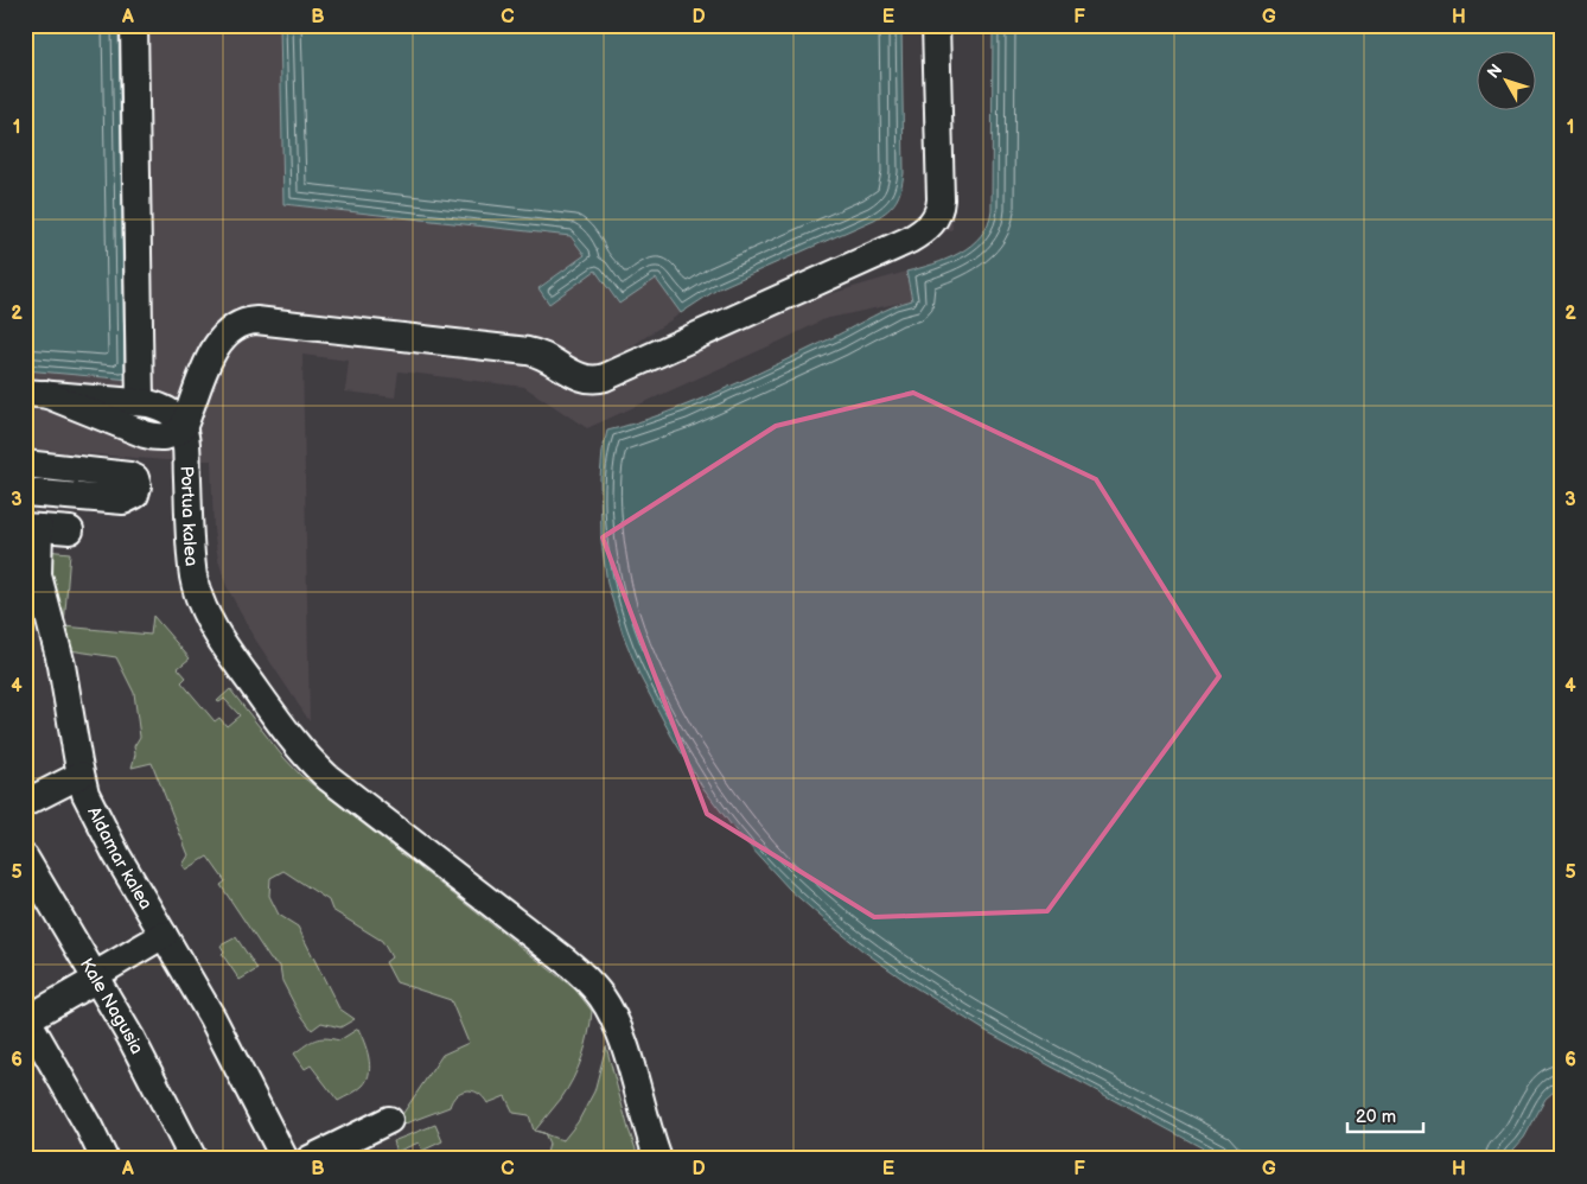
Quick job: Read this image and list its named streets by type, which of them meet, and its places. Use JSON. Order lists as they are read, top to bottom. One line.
{"streets":{"street":["Portua kalea","Aldamar kalea","Kale Nagusia"]},"scale_bar":"20 m","north":"top left","grid":{"columns":["A","B","C","D","E","F","G","H"],"rows":["1","2","3","4","5","6"]}}
